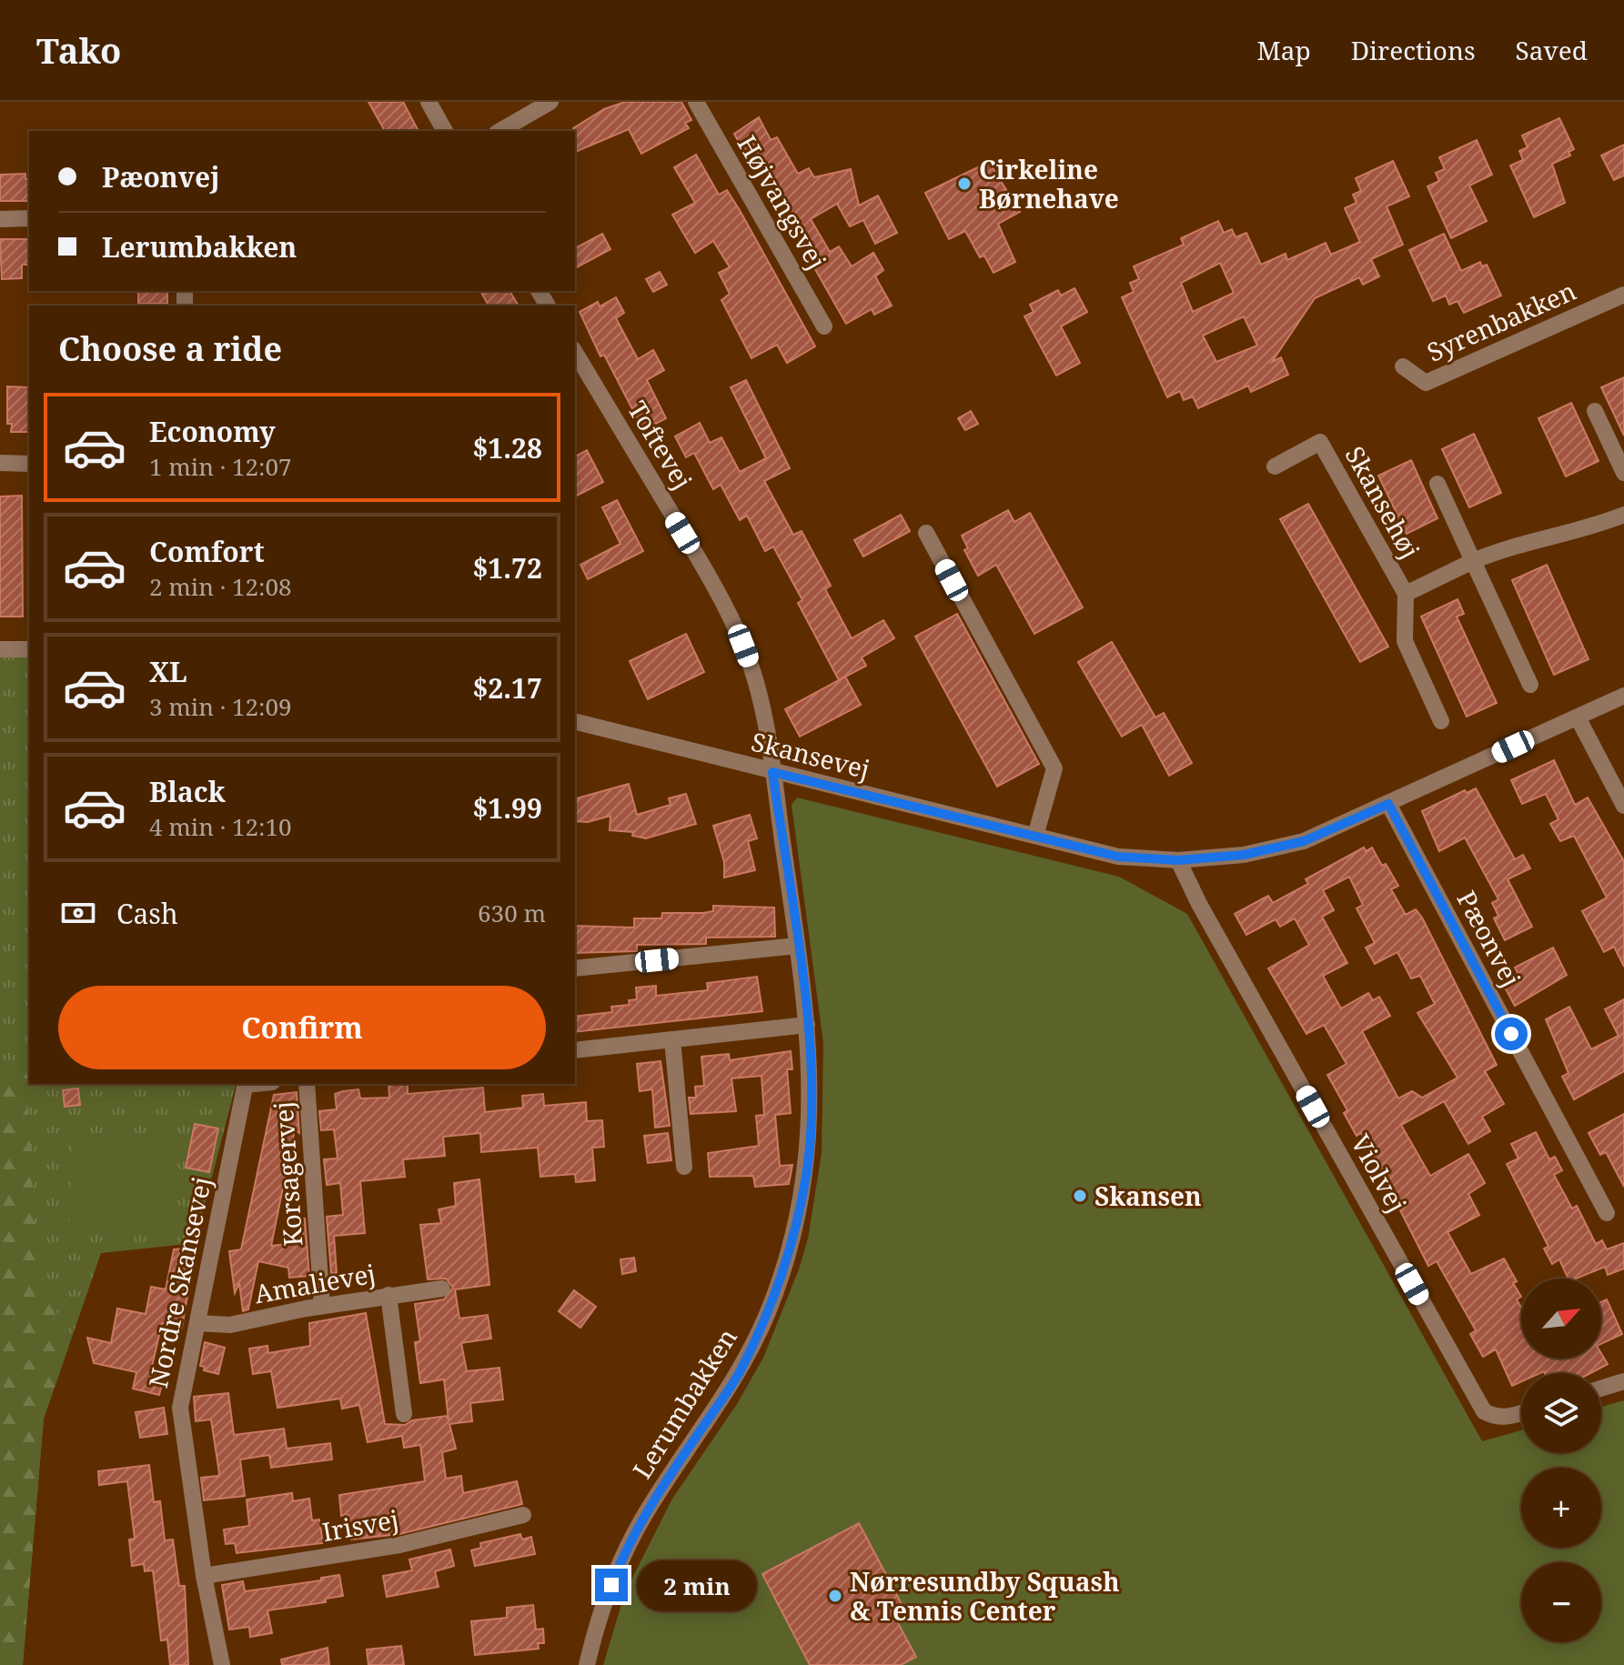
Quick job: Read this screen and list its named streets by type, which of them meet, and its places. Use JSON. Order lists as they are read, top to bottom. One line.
{"streets":{"street":["Højvangsvej","Syrenbakken","Toftevej","Skansehøj","Skansevej","Pæonvej","Violvej","Korsagervej","Nordre Skansevej","Amalievej","Lerumbakken","Irisvej"]},"crossings":[["Toftevej","Skansevej"],["Toftevej","Lerumbakken"],["Skansevej","Pæonvej"],["Skansevej","Violvej"],["Skansevej","Lerumbakken"],["Korsagervej","Amalievej"],["Nordre Skansevej","Amalievej"],["Nordre Skansevej","Irisvej"]],"places":["Cirkeline Børnehave","Skansen","Nørresundby Squash & Tennis Center"],"north":"top right","page":{"header":"Tako","nav":["Map","Directions","Saved"],"banner":["Pæonvej","Lerumbakken"],"heading":"Choose a ride","list":[{"name":"Economy","note":"1 min · 12:07","value":"$1.28"},{"name":"Comfort","note":"2 min · 12:08","value":"$1.72"},{"name":"XL","note":"3 min · 12:09","value":"$2.17"},{"name":"Black","note":"4 min · 12:10","value":"$1.99"}],"pay":["Cash","630 m"],"buttons":"Confirm","map_buttons":["+","−"],"bubble":"2 min"}}
